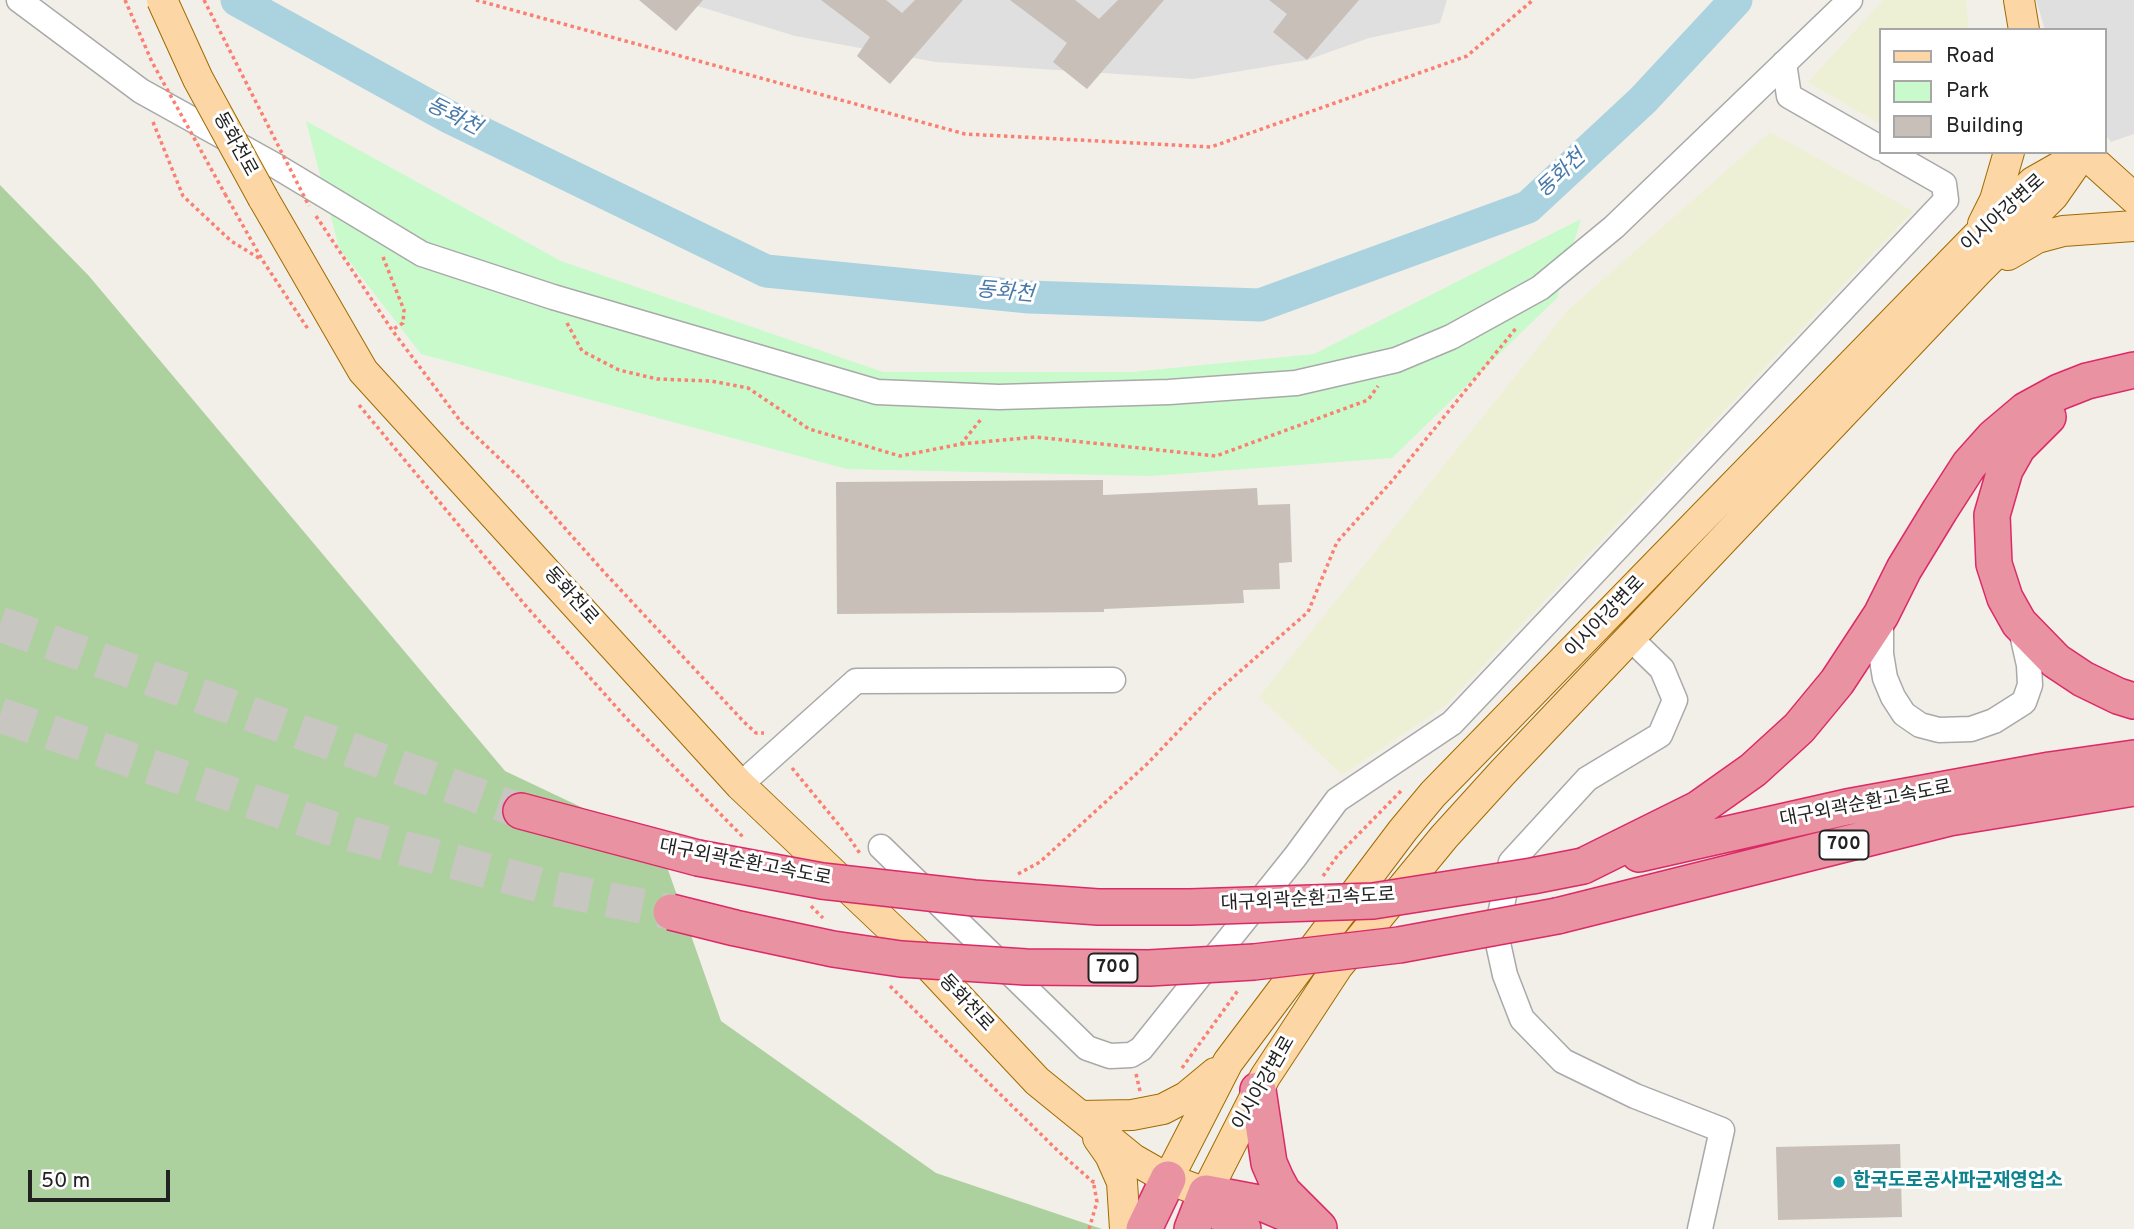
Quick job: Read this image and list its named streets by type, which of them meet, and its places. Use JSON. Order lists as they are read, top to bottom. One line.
{"streets":{"highway":["이시아강변로","대구외곽순환고속도로","700"],"main road":["동화천로"]},"water":["동화천"],"places":["한국도로공사파군재영업소"],"legend":["Road","Park","Building"],"scale_bar":"50 m"}
